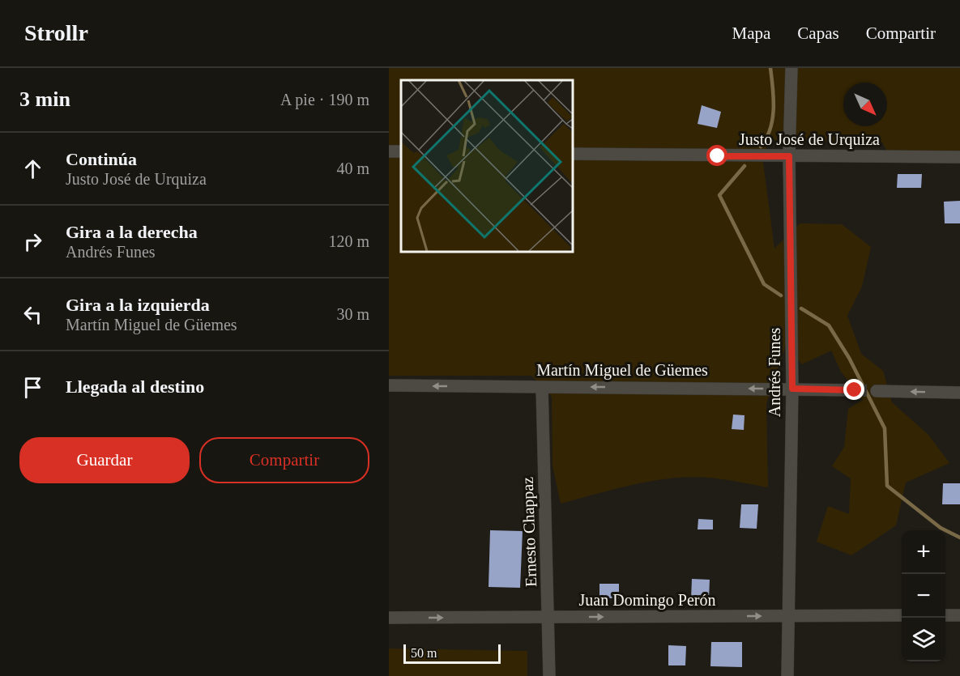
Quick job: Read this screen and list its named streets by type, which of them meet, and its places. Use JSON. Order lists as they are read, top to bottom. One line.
{"streets":{"street":["Justo José de Urquiza","Martín Miguel de Güemes","Andrés Funes","Ernesto Chappaz","Juan Domingo Perón"]},"crossings":[["Justo José de Urquiza","Andrés Funes"],["Martín Miguel de Güemes","Andrés Funes"],["Martín Miguel de Güemes","Ernesto Chappaz"],["Andrés Funes","Juan Domingo Perón"],["Ernesto Chappaz","Juan Domingo Perón"]],"one_way":["Martín Miguel de Güemes","Juan Domingo Perón"],"scale_bar":"50 m","north":"bottom right","page":{"header":"Strollr","nav":["Mapa","Capas","Compartir"],"heading":["3 min","A pie · 190 m"],"list":[["Continúa","Justo José de Urquiza","40 m"],["Gira a la derecha","Andrés Funes","120 m"],["Gira a la izquierda","Martín Miguel de Güemes","30 m"],"Llegada al destino"],"buttons":["Guardar","Compartir"],"map_buttons":["+","−"],"scale":"50 m"}}
